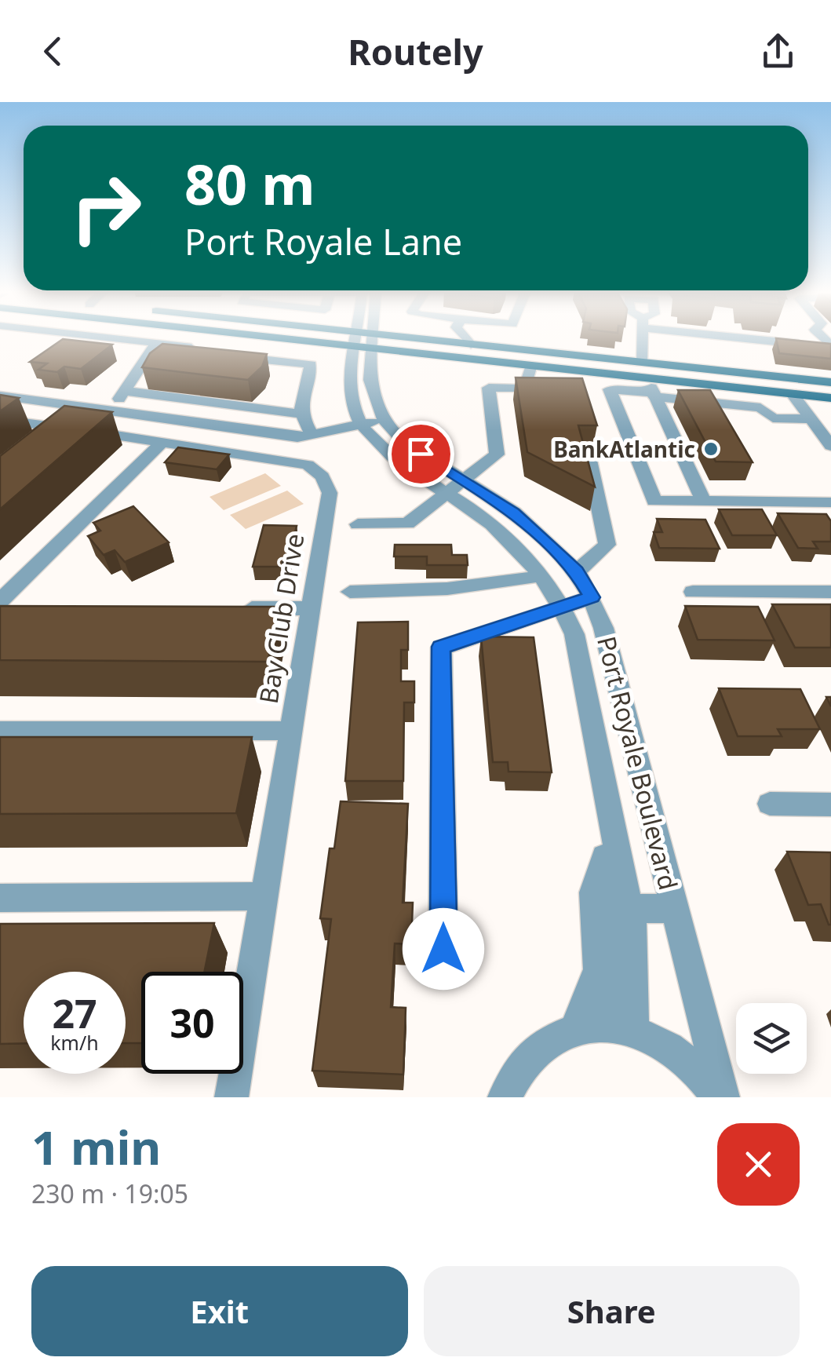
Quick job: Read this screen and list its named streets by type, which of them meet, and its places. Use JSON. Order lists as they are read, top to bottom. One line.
{"streets":{"street":["Bay Club Drive","Port Royale Boulevard"]},"places":["BankAtlantic"],"page":{"header":"Routely","turn":["80 m","Port Royale Lane"],"speed":"27 km/h","limit":"30","heading":["1 min","230 m · 19:05"],"buttons":["Exit","Share"]}}
